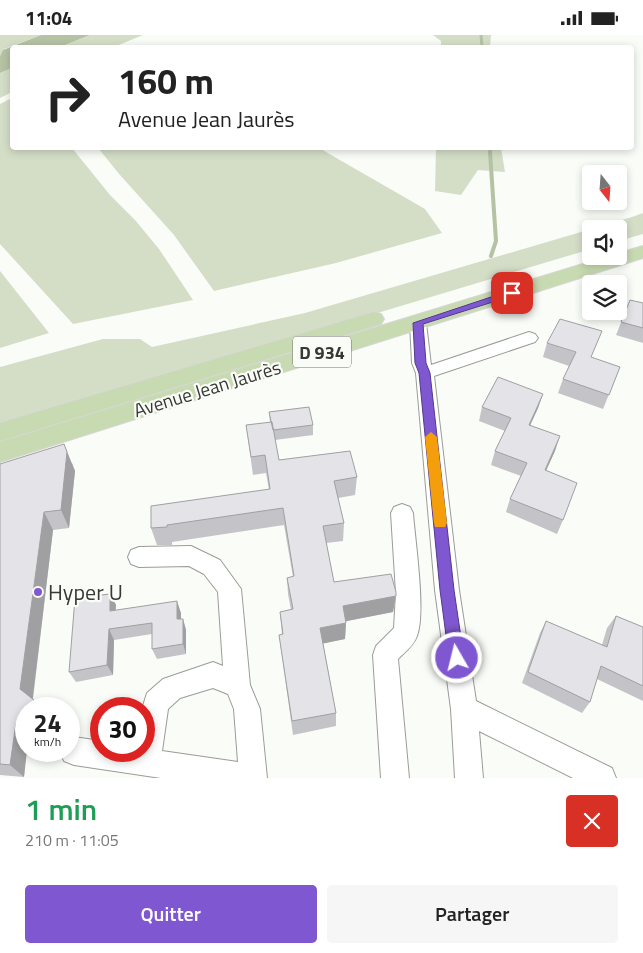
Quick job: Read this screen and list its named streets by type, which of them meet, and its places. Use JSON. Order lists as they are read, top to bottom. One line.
{"streets":{"main road":["D 934","Avenue Jean Jaurès"]},"places":["Hyper U"],"north":"bottom","page":{"status":"11:04","turn":["160 m","Avenue Jean Jaurès"],"speed":"24 km/h","limit":"30","heading":["1 min","210 m · 11:05"],"buttons":["Quitter","Partager"]}}
